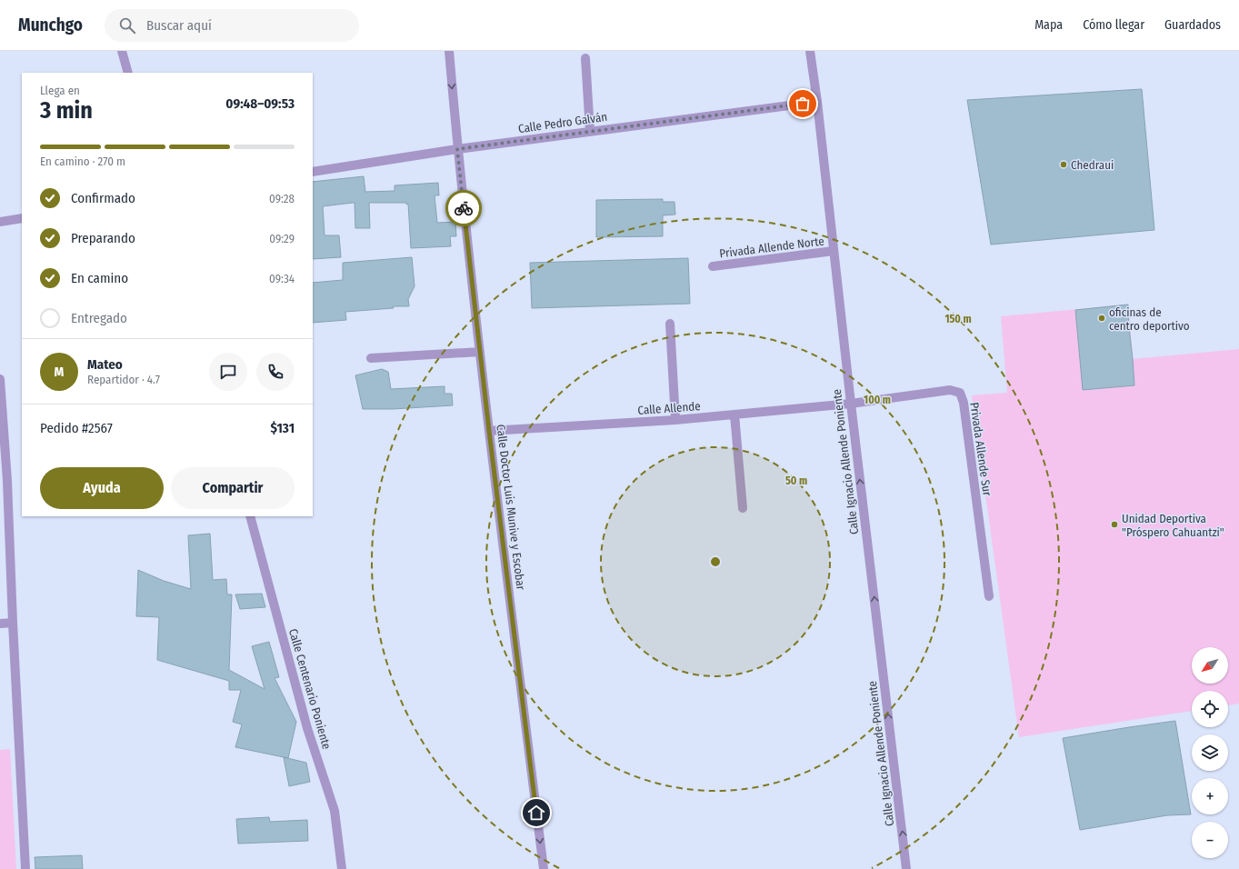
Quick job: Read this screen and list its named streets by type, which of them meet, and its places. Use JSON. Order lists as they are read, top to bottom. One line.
{"streets":{"street":["Calle Pedro Galván","Privada Allende Norte","Calle Allende","Privada Allende Sur","Calle Ignacio Allende Poniente","Calle Doctor Luis Munive y Escobar","Calle Centenario Poniente"]},"crossings":[["Calle Pedro Galván","Calle Ignacio Allende Poniente"],["Calle Pedro Galván","Calle Doctor Luis Munive y Escobar"],["Privada Allende Norte","Calle Ignacio Allende Poniente"],["Calle Allende","Privada Allende Sur"],["Calle Allende","Calle Ignacio Allende Poniente"],["Calle Allende","Calle Doctor Luis Munive y Escobar"],["Privada Allende Sur","Calle Ignacio Allende Poniente"]],"one_way":["Calle Ignacio Allende Poniente","Calle Doctor Luis Munive y Escobar"],"places":["Chedraui","oficinas de centro deportivo","Unidad Deportiva \"Próspero Cahuantzi\""],"north":"bottom left","page":{"header":"Munchgo","search":"Buscar aquí","nav":["Mapa","Cómo llegar","Guardados"],"heading":["3 min","Llega en","09:48–09:53"],"panel":["Mateo","Repartidor · 4.7","Pedido #2567","$131"],"bar":"En camino · 270 m","list":[["Confirmado","09:28"],["Preparando","09:29"],["En camino","09:34"],"Entregado"],"round":"M","buttons":["Ayuda","Compartir"],"map_buttons":["+","−"]},"rings":["150 m","100 m","50 m"]}
